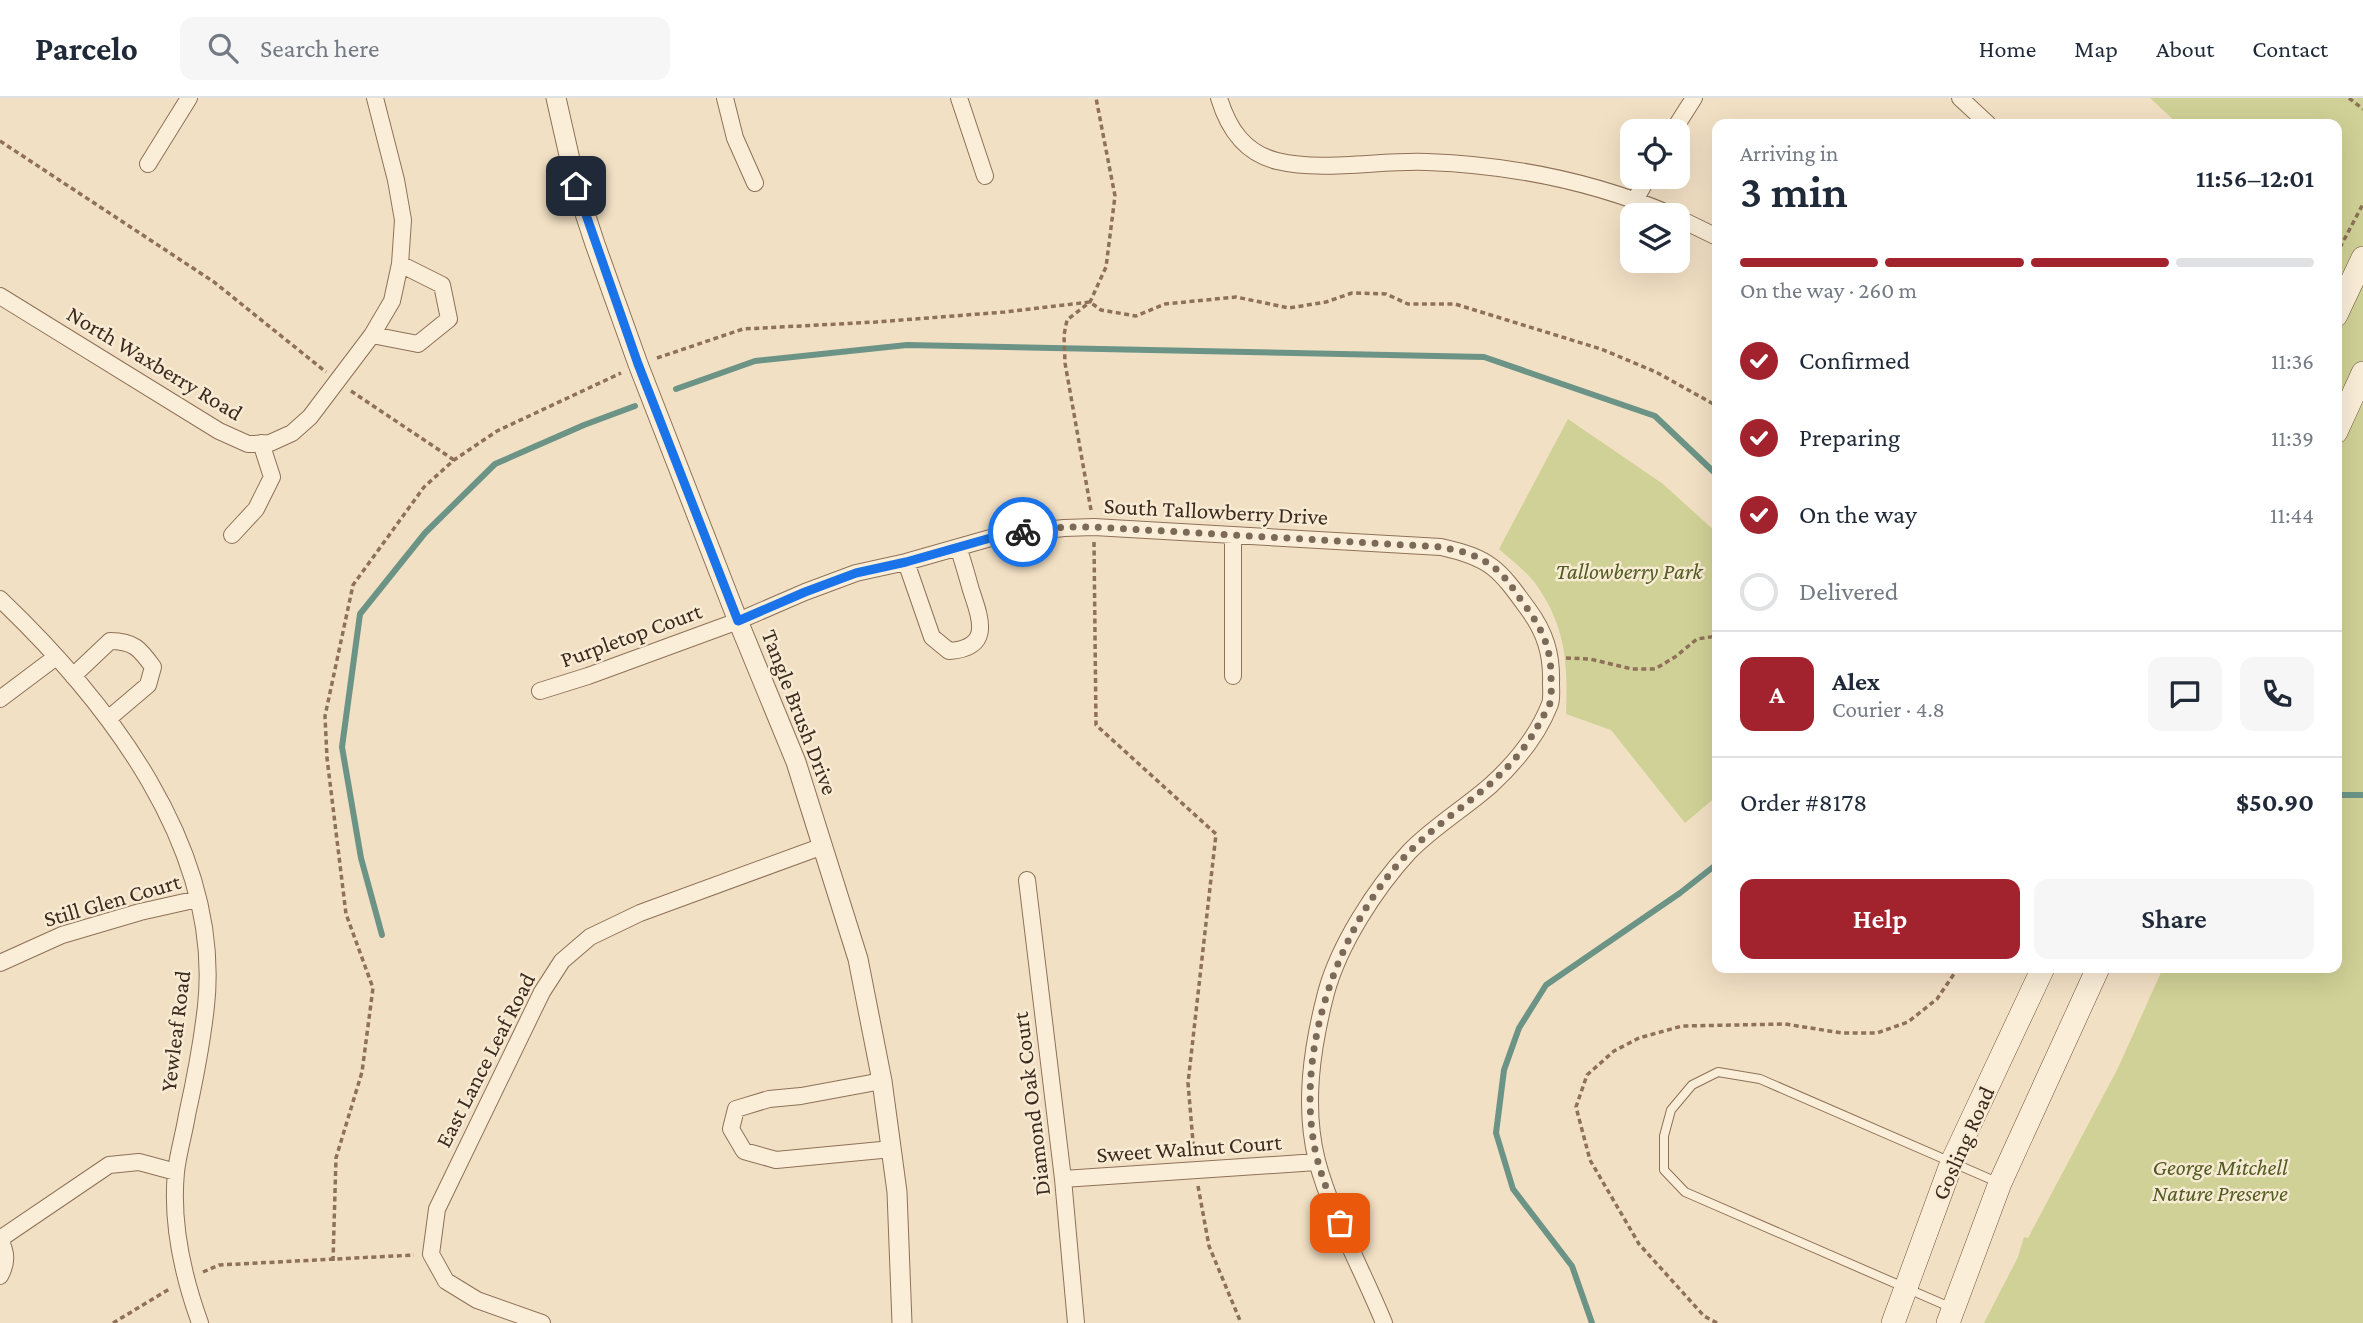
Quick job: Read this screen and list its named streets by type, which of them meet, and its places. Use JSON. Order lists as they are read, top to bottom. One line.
{"streets":{"main road":["Gosling Road"],"street":["North Waxberry Road","South Tallowberry Drive","Purpletop Court","Tangle Brush Drive","Still Glen Court","Yewleaf Road","East Lance Leaf Road","Diamond Oak Court","Sweet Walnut Court"]},"crossings":[["South Tallowberry Drive","Purpletop Court"],["South Tallowberry Drive","Tangle Brush Drive"],["South Tallowberry Drive","Sweet Walnut Court"],["Purpletop Court","Tangle Brush Drive"],["Tangle Brush Drive","East Lance Leaf Road"],["Still Glen Court","Yewleaf Road"],["Diamond Oak Court","Sweet Walnut Court"]],"parks":["Tallowberry Park","George Mitchell Nature Preserve"],"page":{"header":"Parcelo","search":"Search here","nav":["Home","Map","About","Contact"],"heading":["3 min","Arriving in","11:56–12:01"],"panel":["Alex","Courier · 4.8","Order #8178","$50.90"],"bar":"On the way · 260 m","list":[["Confirmed","11:36"],["Preparing","11:39"],["On the way","11:44"],"Delivered"],"round":"A","buttons":["Help","Share"]}}
